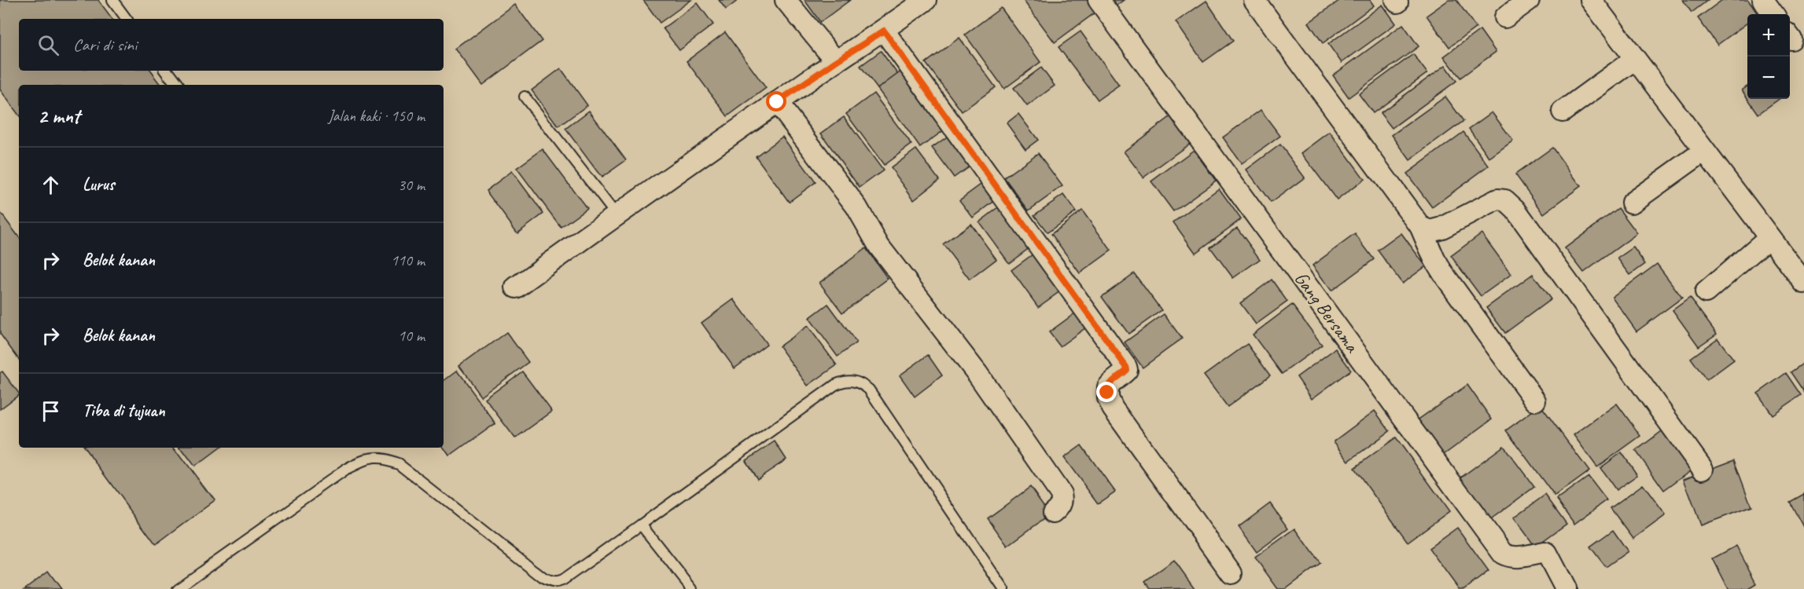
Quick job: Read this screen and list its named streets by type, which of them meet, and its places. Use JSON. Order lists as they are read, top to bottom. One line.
{"streets":{"street":["Gang Bersama"]},"page":{"map_buttons":["+","−"],"search":"Cari di sini","heading":["2 mnt","Jalan kaki · 150 m"],"list":[["Lurus","30 m"],["Belok kanan","110 m"],["Belok kanan","10 m"],"Tiba di tujuan"]}}
